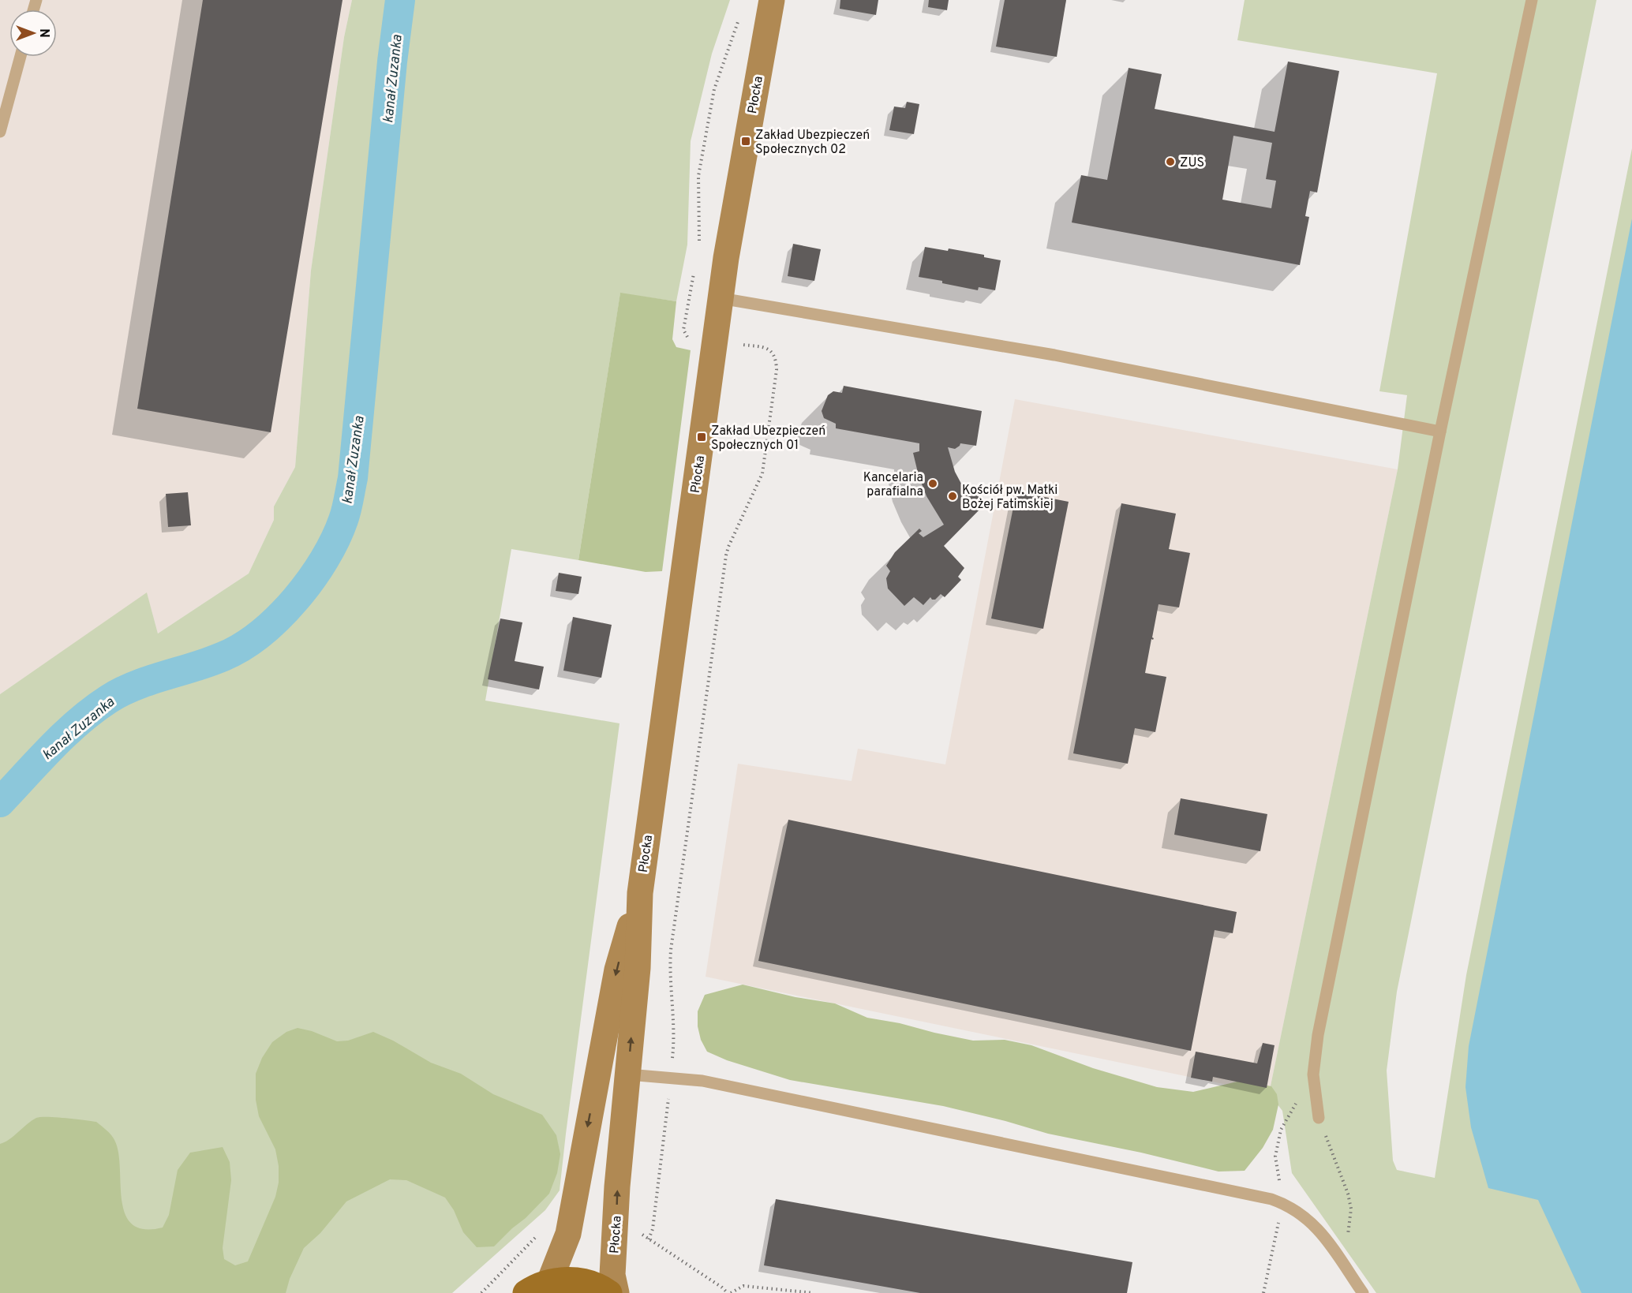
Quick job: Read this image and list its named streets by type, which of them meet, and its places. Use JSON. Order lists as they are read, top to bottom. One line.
{"streets":{"street":["Płocka"]},"water":["kanał Zuzanka"],"places":{"transit":["Zakład Ubezpieczeń Społecznych 02","Zakład Ubezpieczeń Społecznych 01"],"other":["ZUS","Kancelaria parafialna","Kościół pw. Matki Bożej Fatimskiej"]},"north":"right"}
